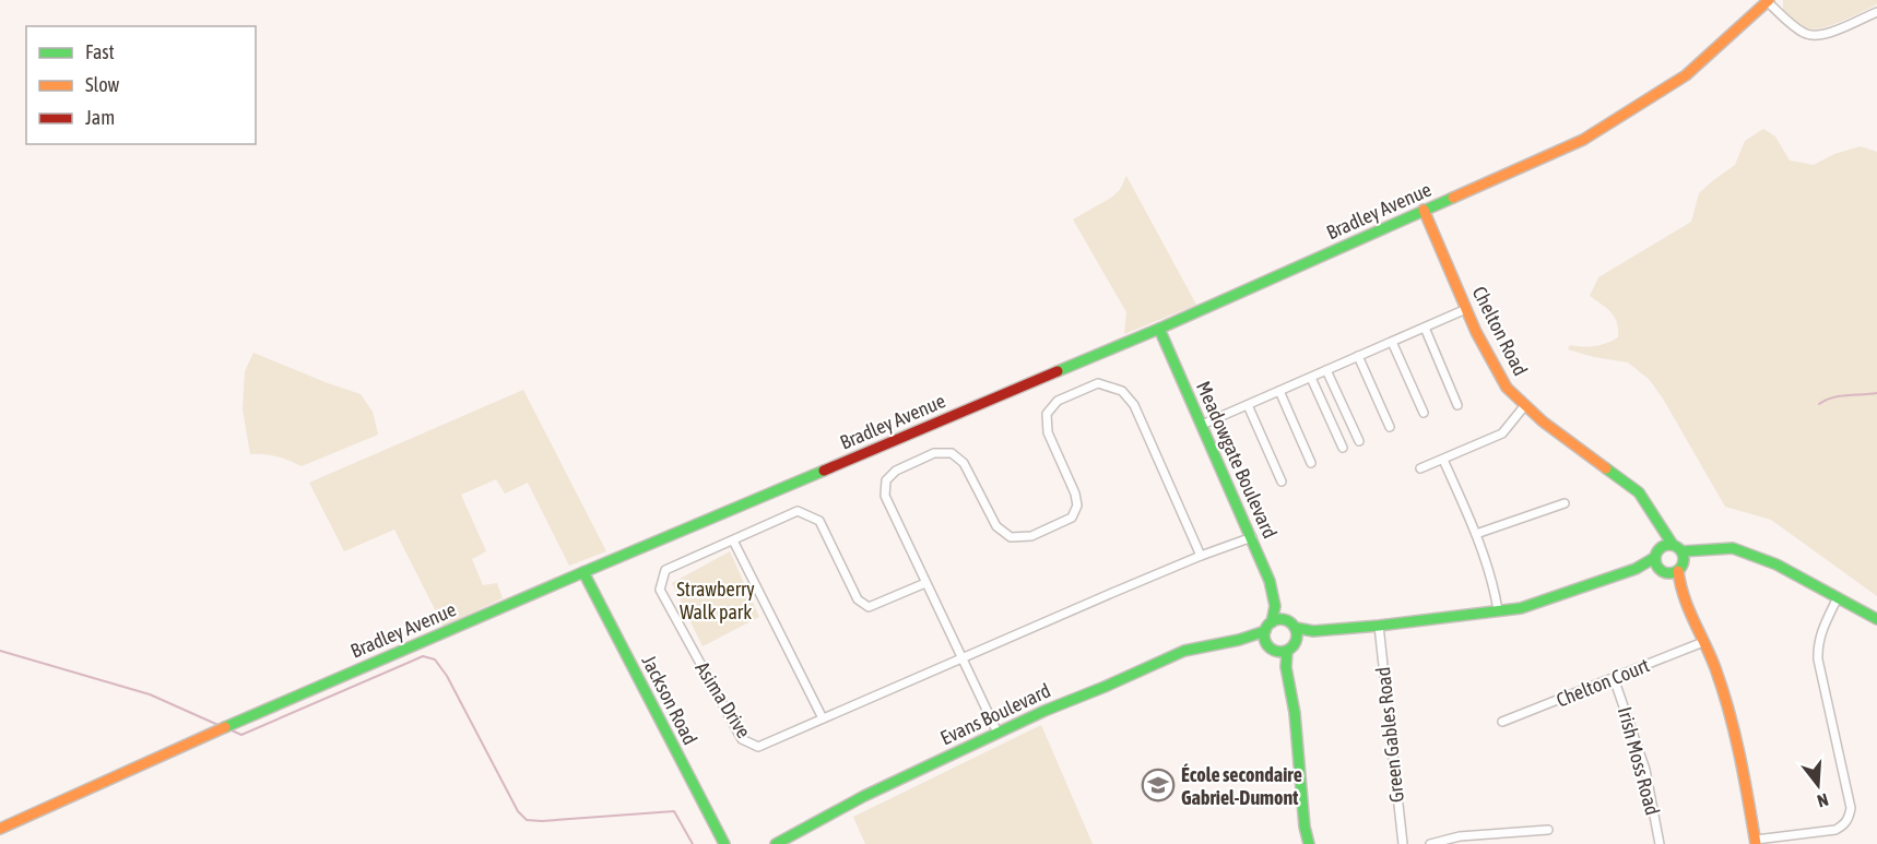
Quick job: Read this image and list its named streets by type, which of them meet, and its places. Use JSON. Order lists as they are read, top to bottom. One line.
{"streets":{"street":["Bradley Avenue","Chelton Road","Meadowgate Boulevard","Chelton Court","Jackson Road","Asima Drive","Evans Boulevard","Green Gables Road","Irish Moss Road"]},"crossings":[["Bradley Avenue","Chelton Road"],["Bradley Avenue","Meadowgate Boulevard"],["Bradley Avenue","Jackson Road"],["Meadowgate Boulevard","Asima Drive"],["Meadowgate Boulevard","Evans Boulevard"],["Chelton Court","Irish Moss Road"]],"parks":["Strawberry Walk park"],"places":{"school or university":["École secondaire Gabriel-Dumont"]},"legend":["Fast","Slow","Jam"],"north":"bottom"}
